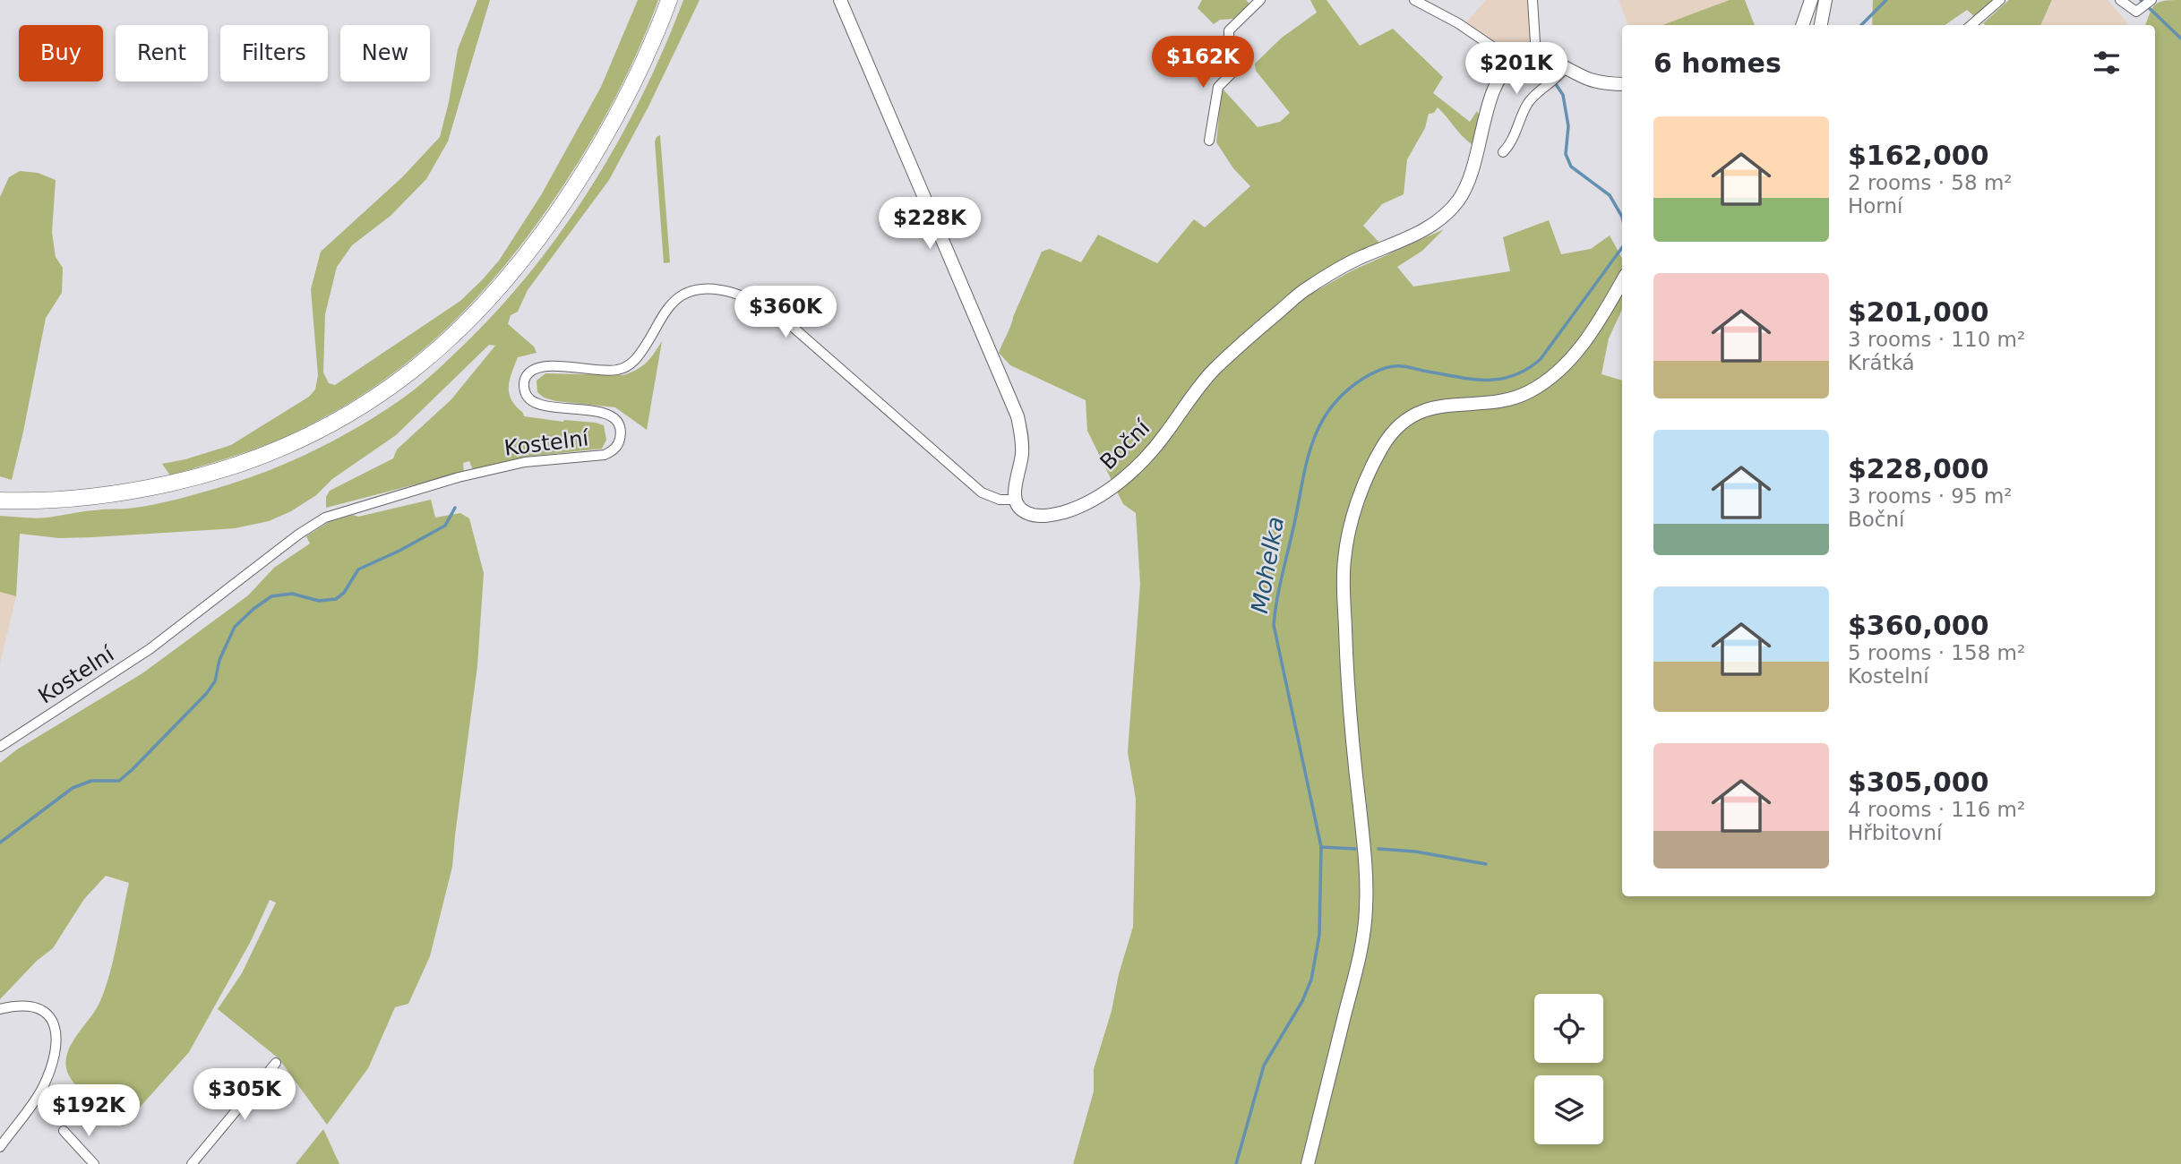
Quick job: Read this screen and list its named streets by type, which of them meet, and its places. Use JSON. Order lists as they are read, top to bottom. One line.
{"streets":{"street":["Kostelní","Boční"]},"crossings":[["Kostelní","Boční"]],"water":["Mohelka"],"page":{"chip":["Buy","Rent","Filters","New"],"heading":"6 homes","price":["$162K","$201K","$228K","$360K","$305K","$192K"],"list":[{"name":"$162,000","note":"2 rooms · 58 m² · Horní"},{"name":"$201,000","note":"3 rooms · 110 m² · Krátká"},{"name":"$228,000","note":"3 rooms · 95 m² · Boční"},{"name":"$360,000","note":"5 rooms · 158 m² · Kostelní"},{"name":"$305,000","note":"4 rooms · 116 m² · Hřbitovní"}]}}
